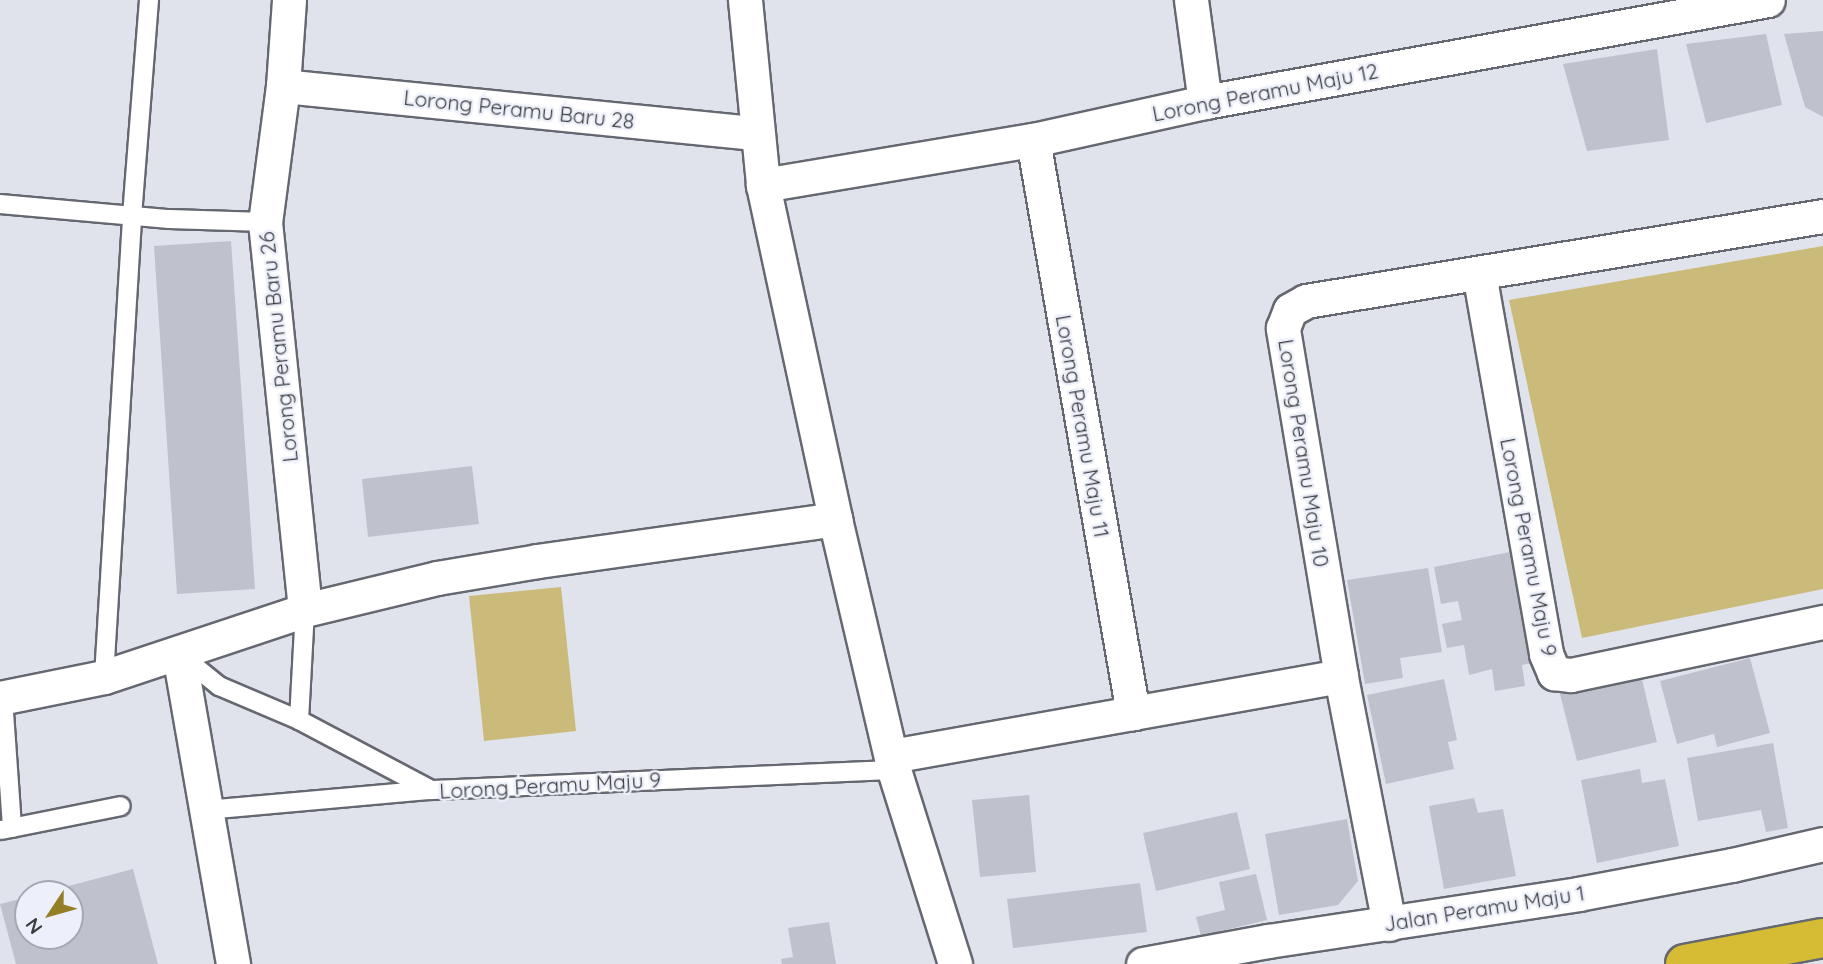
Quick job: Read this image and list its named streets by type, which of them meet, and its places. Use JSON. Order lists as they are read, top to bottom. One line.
{"streets":{"street":["Lorong Peramu Maju 12","Lorong Peramu Baru 28","Lorong Peramu Baru 26","Lorong Peramu Maju 11","Lorong Peramu Maju 10","Lorong Peramu Maju 9","Jalan Peramu Maju 1"]},"crossings":[["Lorong Peramu Maju 12","Lorong Peramu Maju 11"],["Lorong Peramu Baru 28","Lorong Peramu Baru 26"],["Lorong Peramu Maju 10","Lorong Peramu Maju 9"],["Lorong Peramu Maju 10","Jalan Peramu Maju 1"]],"north":"bottom left"}
